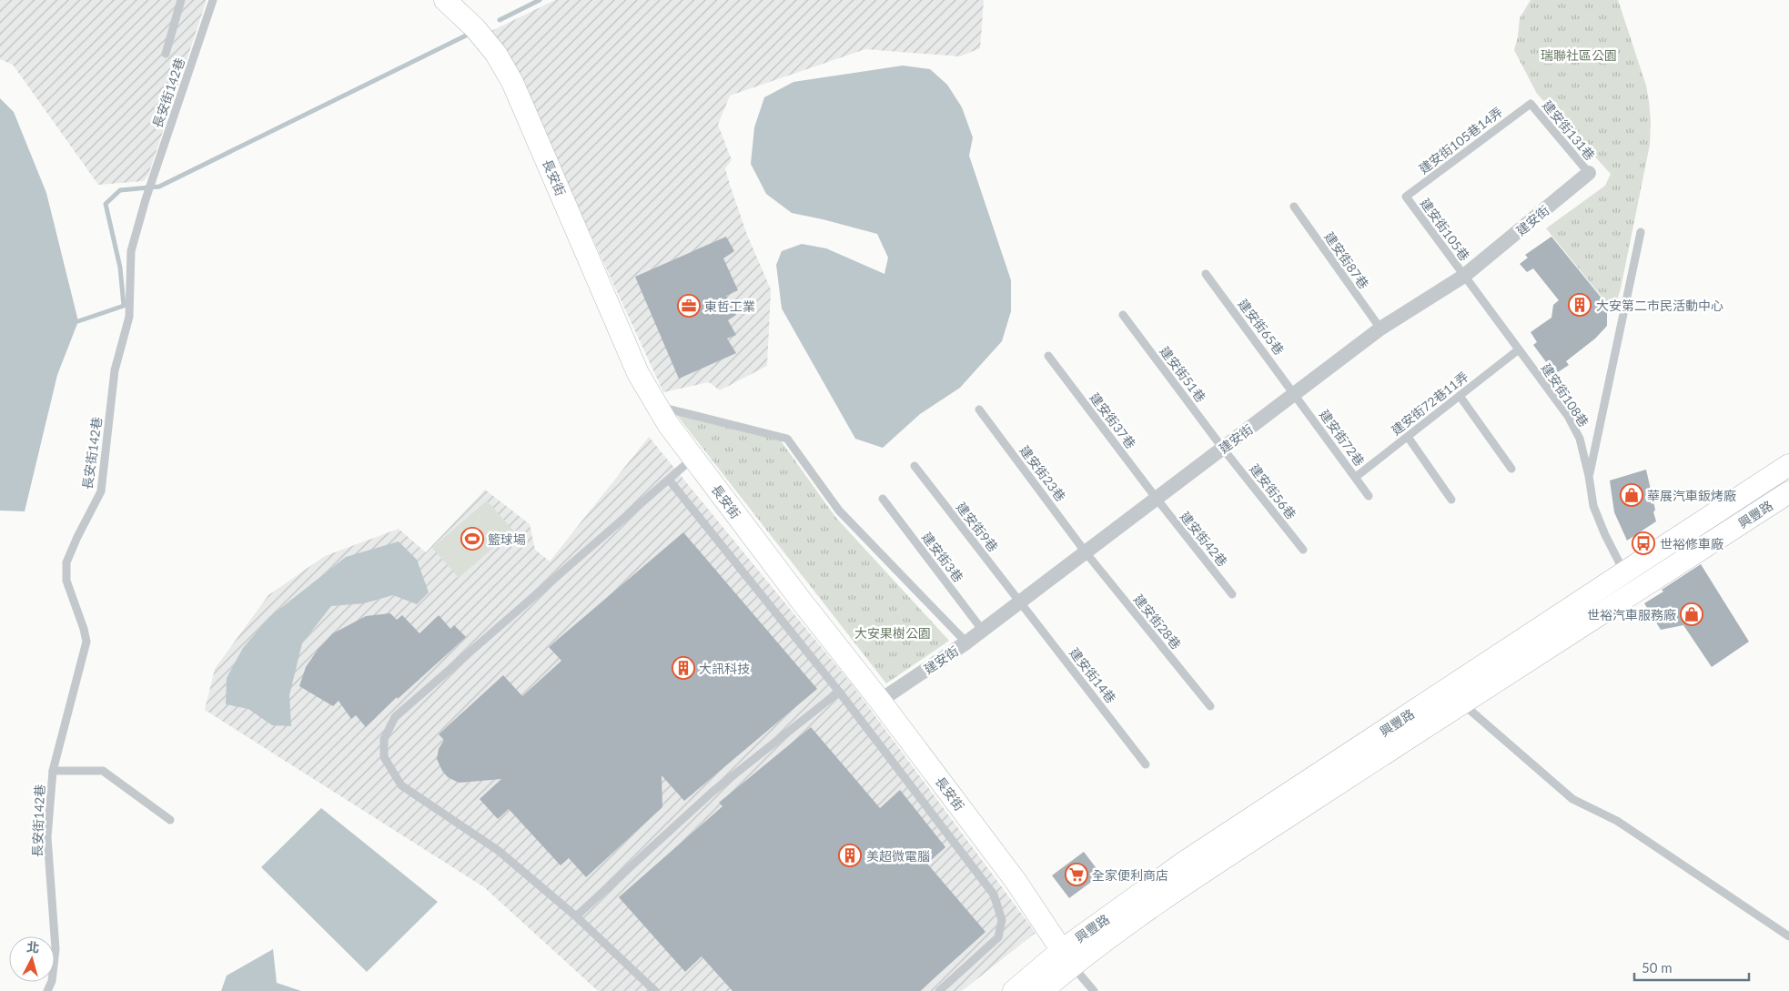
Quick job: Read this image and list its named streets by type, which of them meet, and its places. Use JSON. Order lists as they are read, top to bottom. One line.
{"streets":{"main road":["長安街","興豐路"],"street":["建安街"],"lane":["長安街142巷","建安街131巷","建安街105巷14弄","建安街105巷","建安街87巷","建安街65巷","建安街51巷","建安街108巷","建安街72巷11弄","建安街37巷","建安街72巷","建安街23巷","建安街56巷","建安街9巷","建安街42巷","建安街3巷","建安街28巷","建安街14巷"]},"crossings":[["建安街131巷","建安街105巷14弄"],["建安街131巷","建安街"],["建安街105巷14弄","建安街105巷"],["長安街","建安街"],["長安街","興豐路"],["建安街","建安街105巷"],["建安街","建安街87巷"],["建安街","建安街65巷"],["建安街","建安街51巷"],["建安街","建安街108巷"],["建安街","建安街37巷"],["建安街","建安街72巷"],["建安街","建安街23巷"],["建安街","建安街56巷"],["建安街","建安街9巷"],["建安街","建安街42巷"],["建安街","建安街3巷"],["建安街","建安街28巷"],["建安街","建安街14巷"],["建安街105巷","建安街108巷"],["建安街65巷","建安街72巷"],["建安街51巷","建安街56巷"],["建安街108巷","建安街72巷11弄"],["建安街108巷","興豐路"],["建安街72巷11弄","建安街72巷"],["建安街37巷","建安街42巷"],["建安街23巷","建安街28巷"],["建安街9巷","建安街14巷"]],"parks":["瑞聯社區公園","大安果樹公園"],"places":{"building":["大安第二市民活動中心","大訊科技","美超微電腦"],"office":["東哲工業"],"shop":["華展汽車鈑烤廠","世裕汽車服務廠"],"sports":["籃球場"],"bus stop":["世裕修車廠"],"supermarket":["全家便利商店"]},"scale_bar":"50 m","north":"top"}
